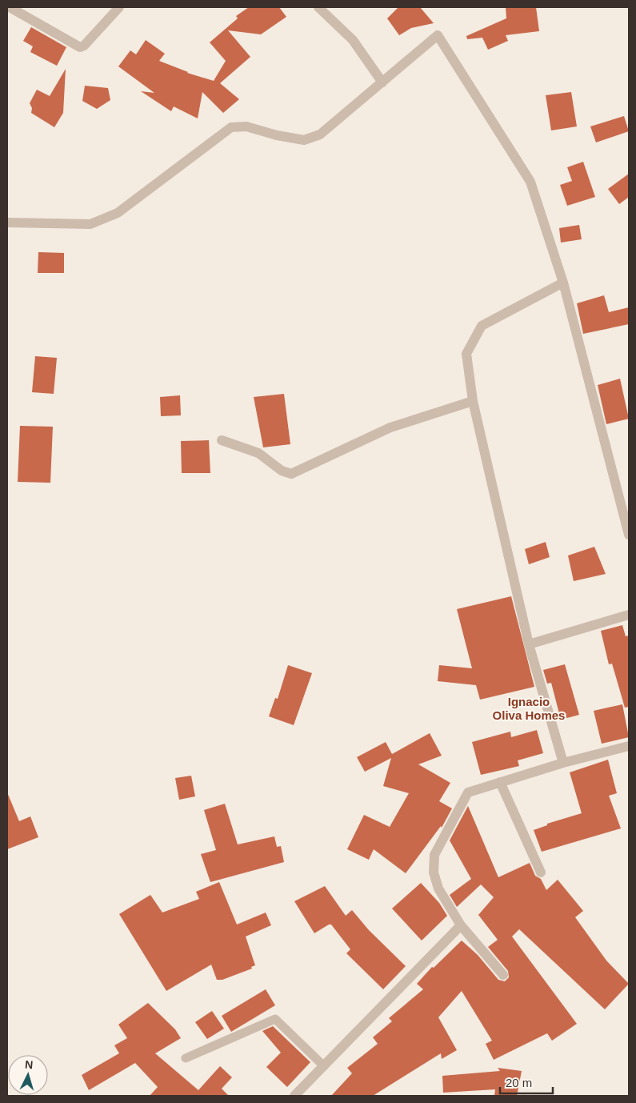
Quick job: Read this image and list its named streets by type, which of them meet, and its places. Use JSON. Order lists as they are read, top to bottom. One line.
{"districts":["Ignacio Oliva Homes"],"scale_bar":"20 m","north":"top"}
